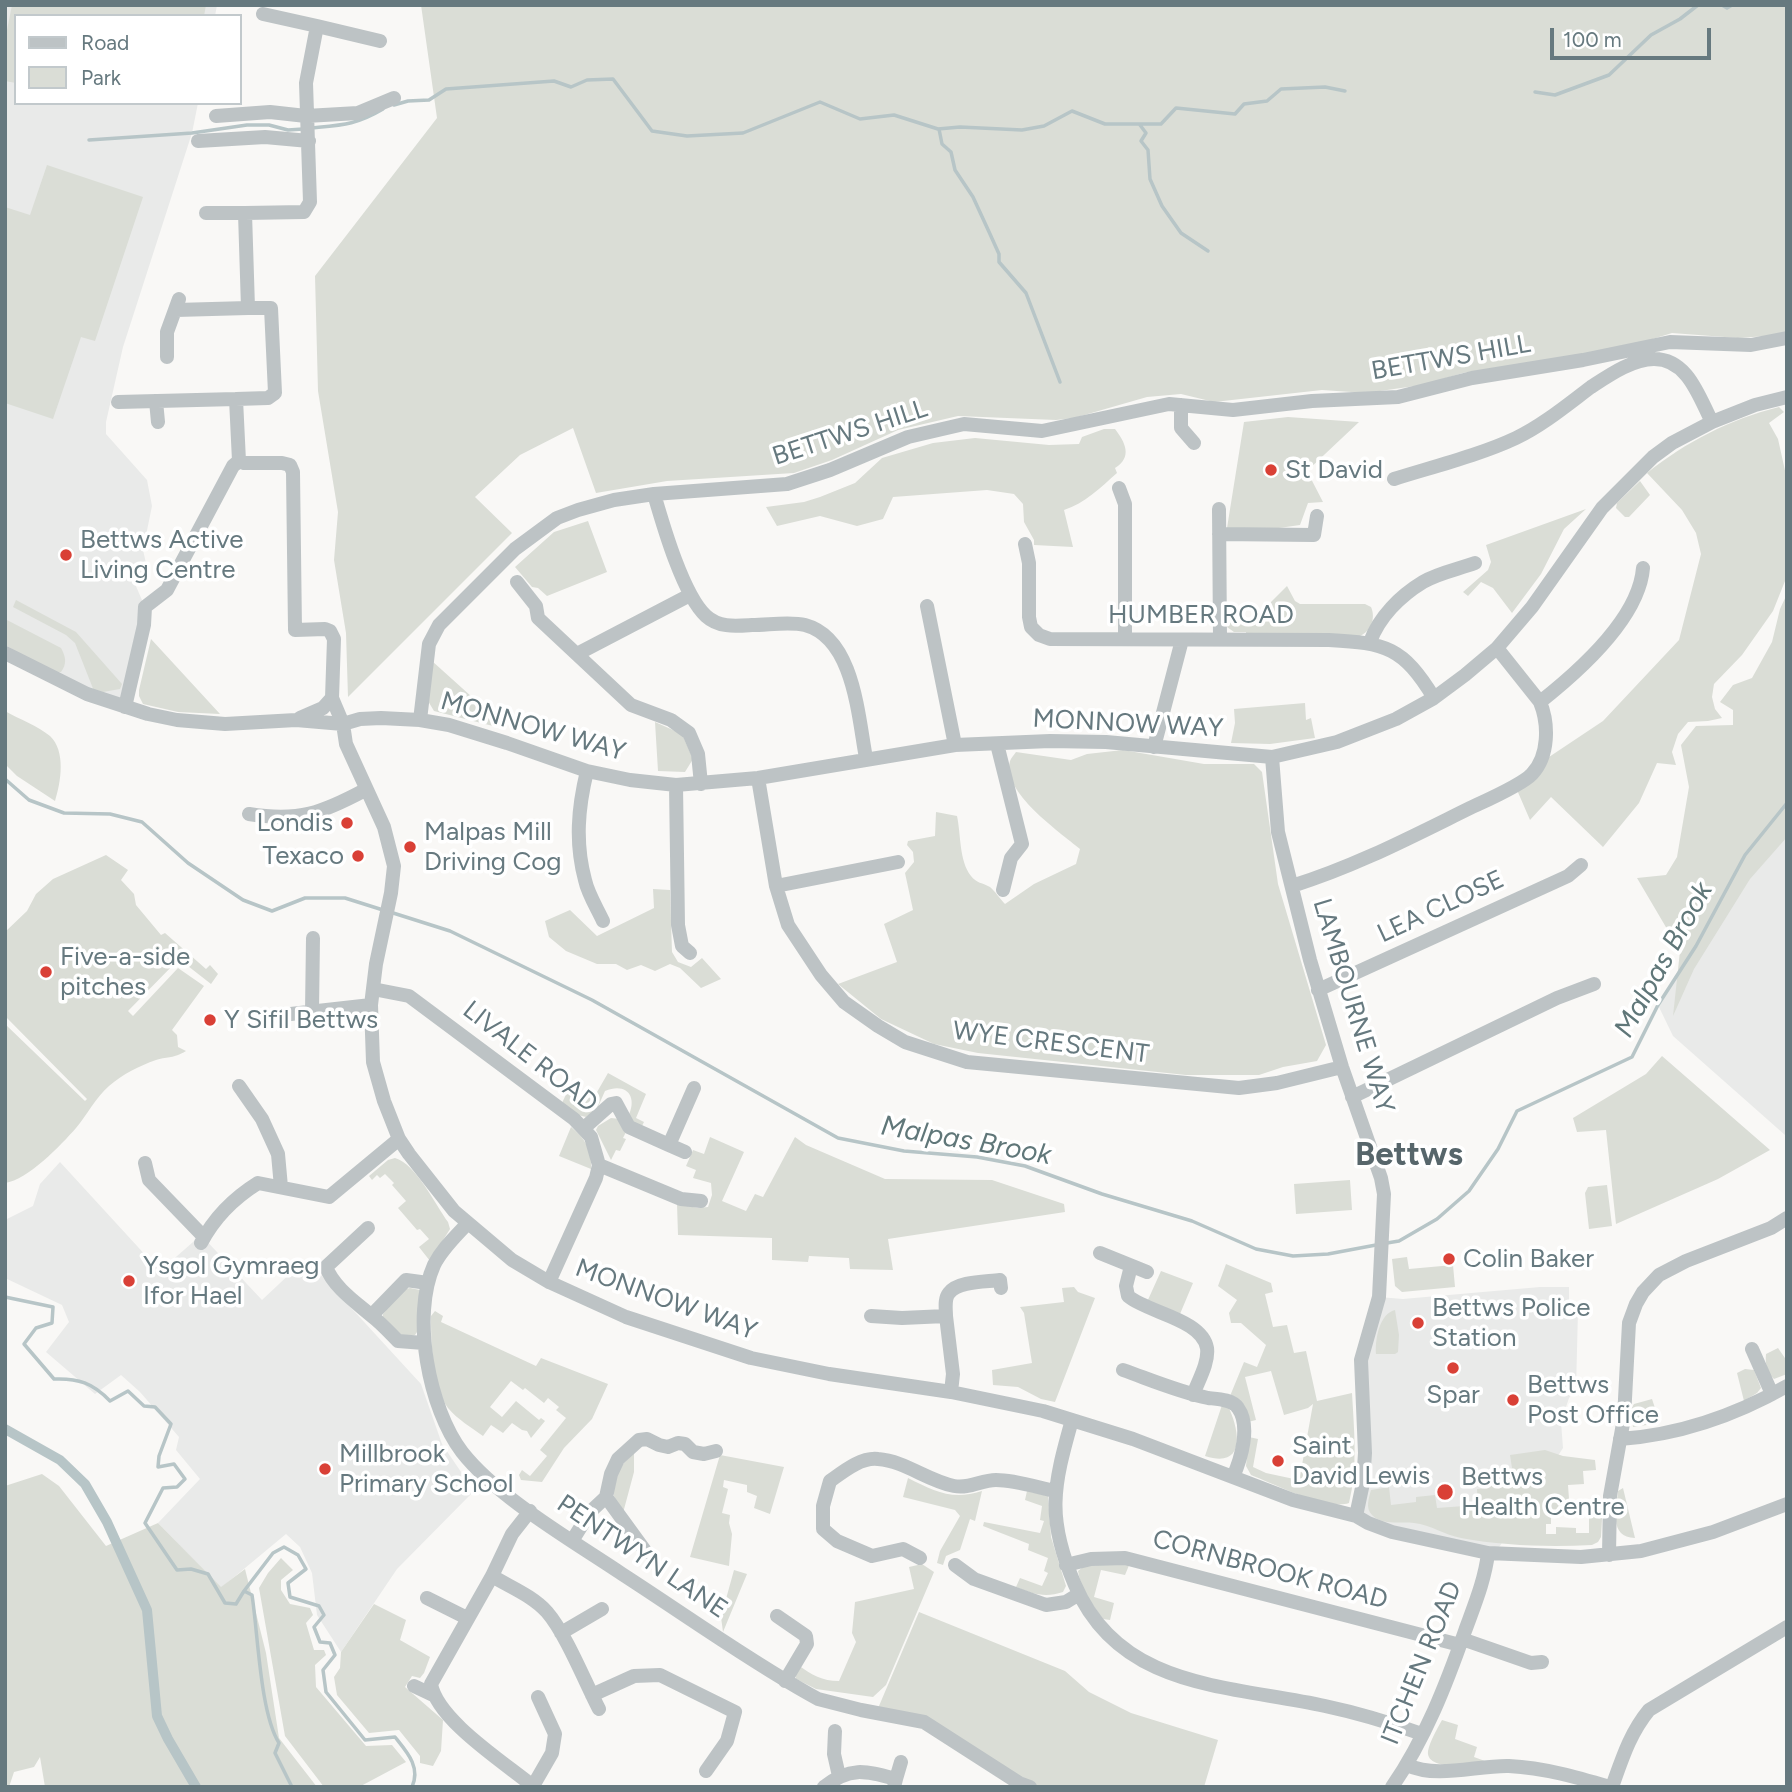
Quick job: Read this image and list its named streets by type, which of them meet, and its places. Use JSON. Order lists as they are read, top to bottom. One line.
{"streets":{"street":["BETTWS HILL","HUMBER ROAD","MONNOW WAY","LEA CLOSE","LAMBOURNE WAY","WYE CRESCENT","LIVALE ROAD","PENTWYN LANE","CORNBROOK ROAD","ITCHEN ROAD"]},"crossings":[["BETTWS HILL","MONNOW WAY"],["HUMBER ROAD","MONNOW WAY"],["MONNOW WAY","LAMBOURNE WAY"],["MONNOW WAY","WYE CRESCENT"],["MONNOW WAY","LIVALE ROAD"],["MONNOW WAY","PENTWYN LANE"],["MONNOW WAY","ITCHEN ROAD"],["LEA CLOSE","LAMBOURNE WAY"],["LAMBOURNE WAY","WYE CRESCENT"],["CORNBROOK ROAD","ITCHEN ROAD"]],"districts":["Bettws"],"water":["Malpas Brook"],"places":["St David","Bettws Active Living Centre","Londis","Malpas Mill Driving Cog","Texaco","Five-a-side pitches","Y Sifil Bettws","Colin Baker","Ysgol Gymraeg Ifor Hael","Bettws Police Station","Spar","Bettws Post Office","Saint David Lewis","Millbrook Primary School","Bettws Health Centre"],"legend":["Road","Park"],"scale_bar":"100 m"}
